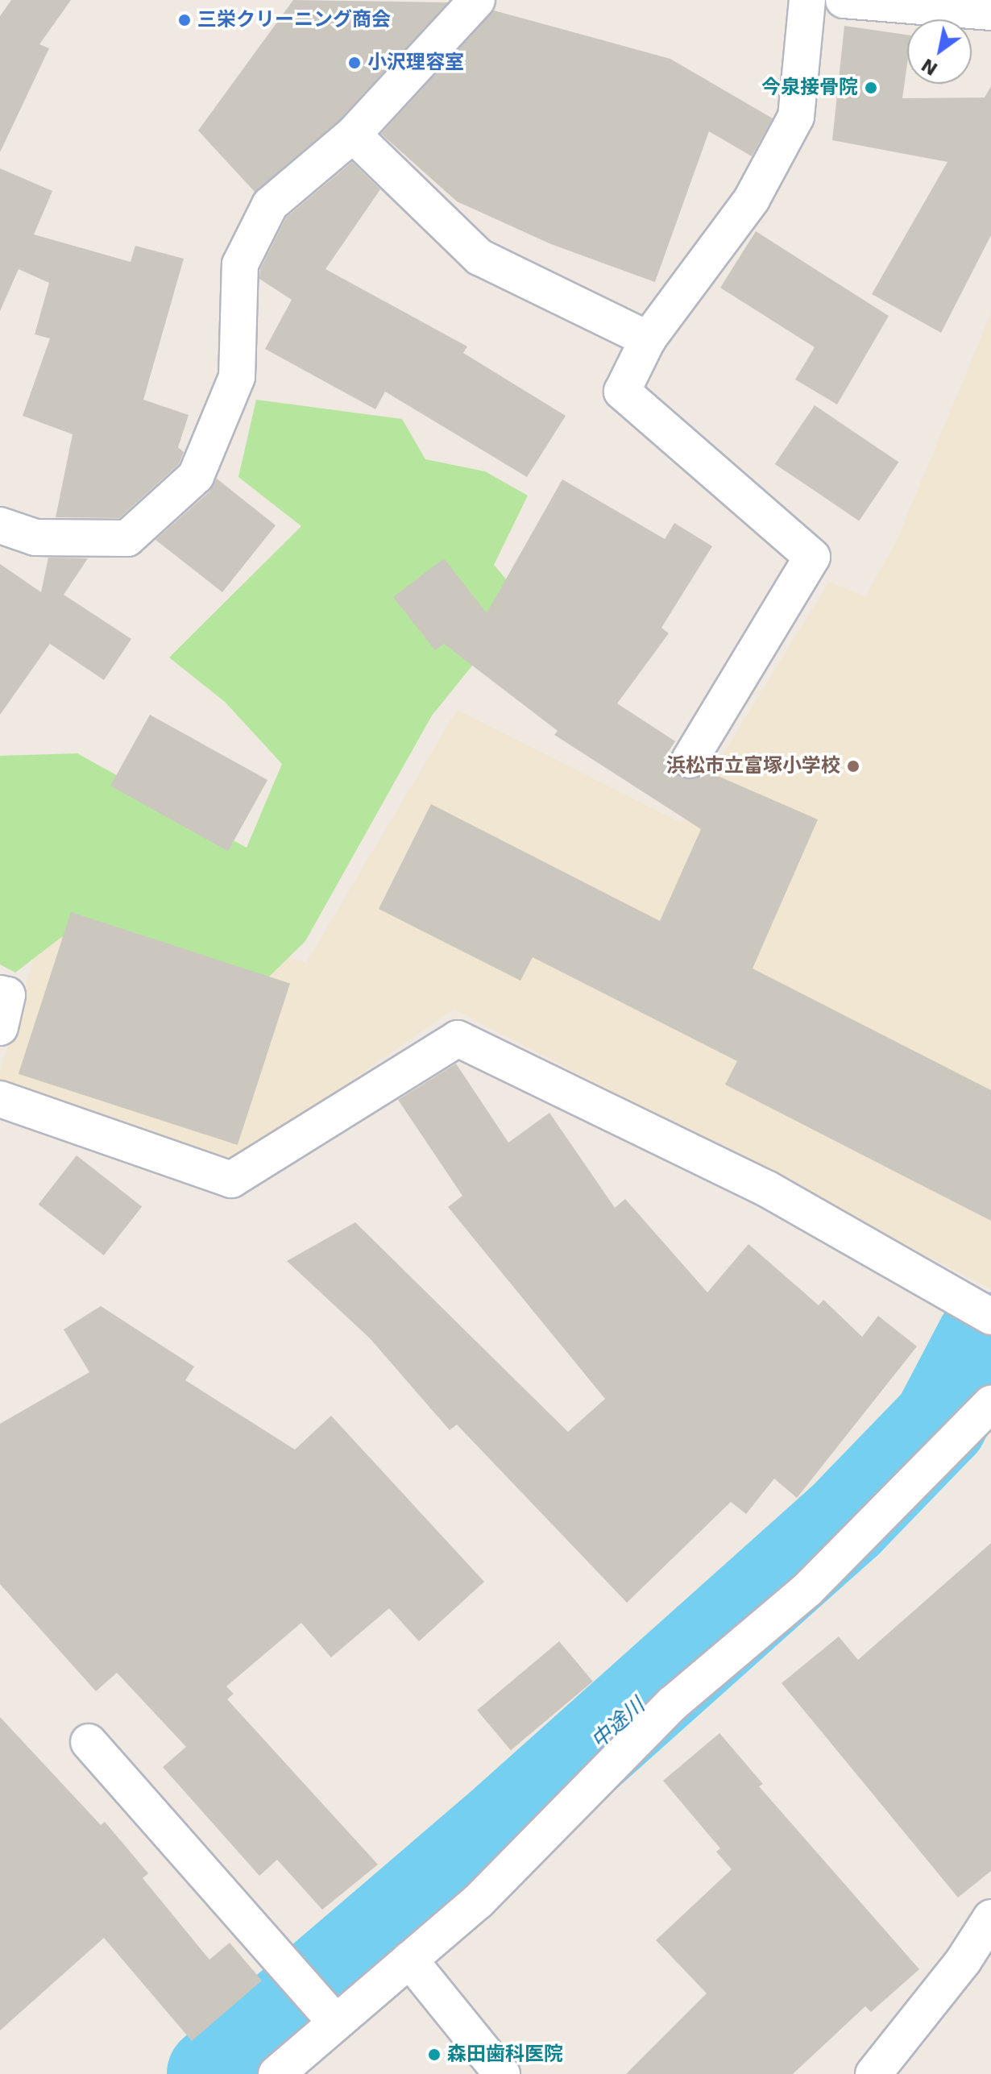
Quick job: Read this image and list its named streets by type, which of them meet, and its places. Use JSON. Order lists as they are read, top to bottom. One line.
{"water":["中途川"],"places":["三栄クリーニング商会","小沢理容室","今泉接骨院","浜松市立富塚小学校","森田歯科医院"],"north":"bottom left"}
